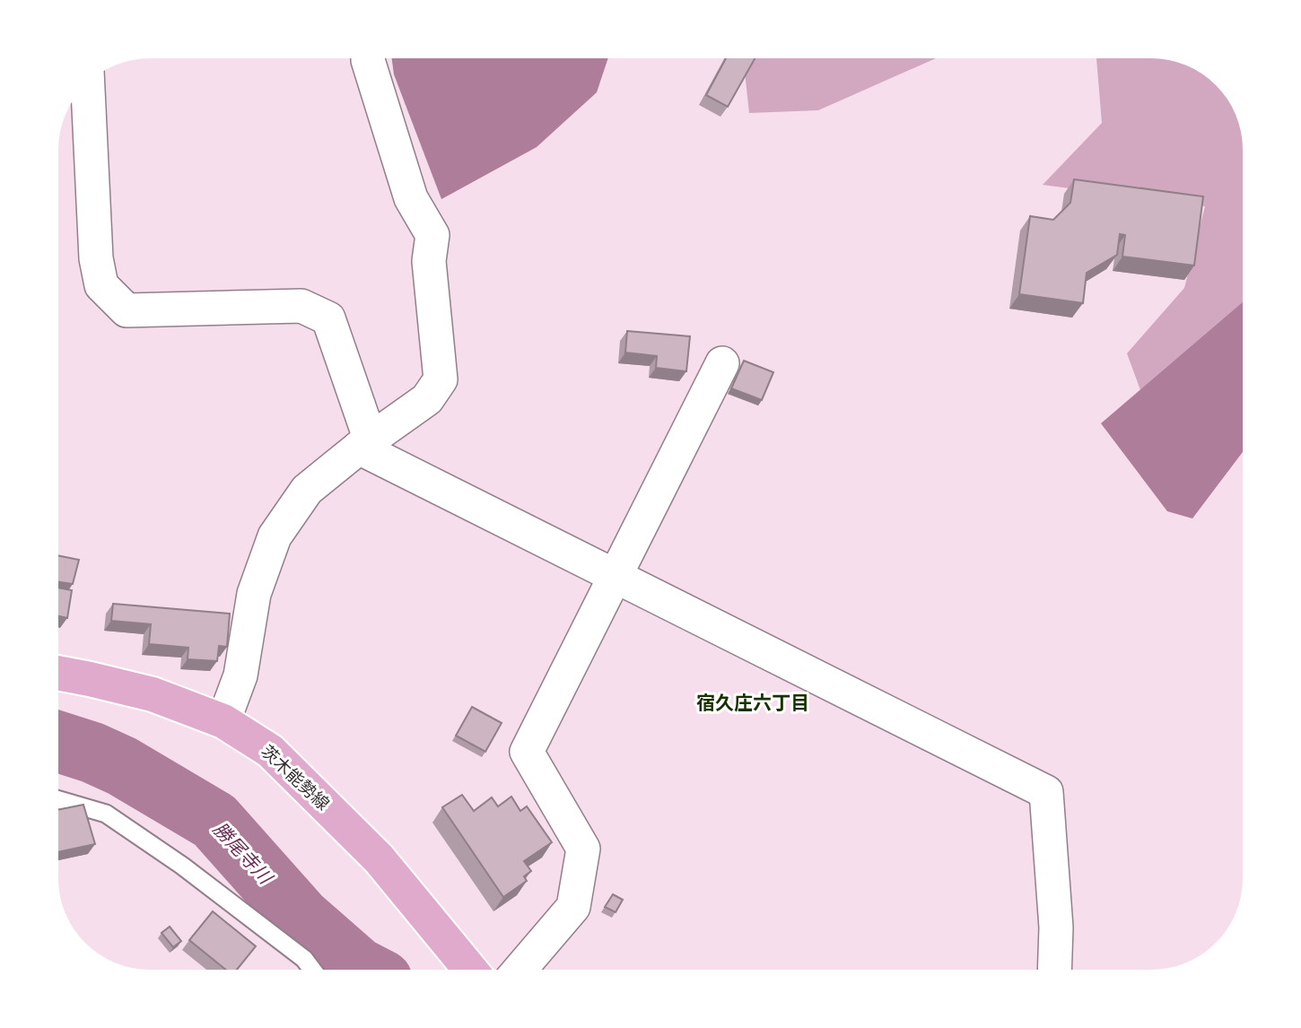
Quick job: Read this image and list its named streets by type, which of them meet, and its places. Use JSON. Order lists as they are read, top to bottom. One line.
{"streets":{"main road":["茨木能勢線"]},"districts":["宿久庄六丁目"],"water":["勝尾寺川"]}
